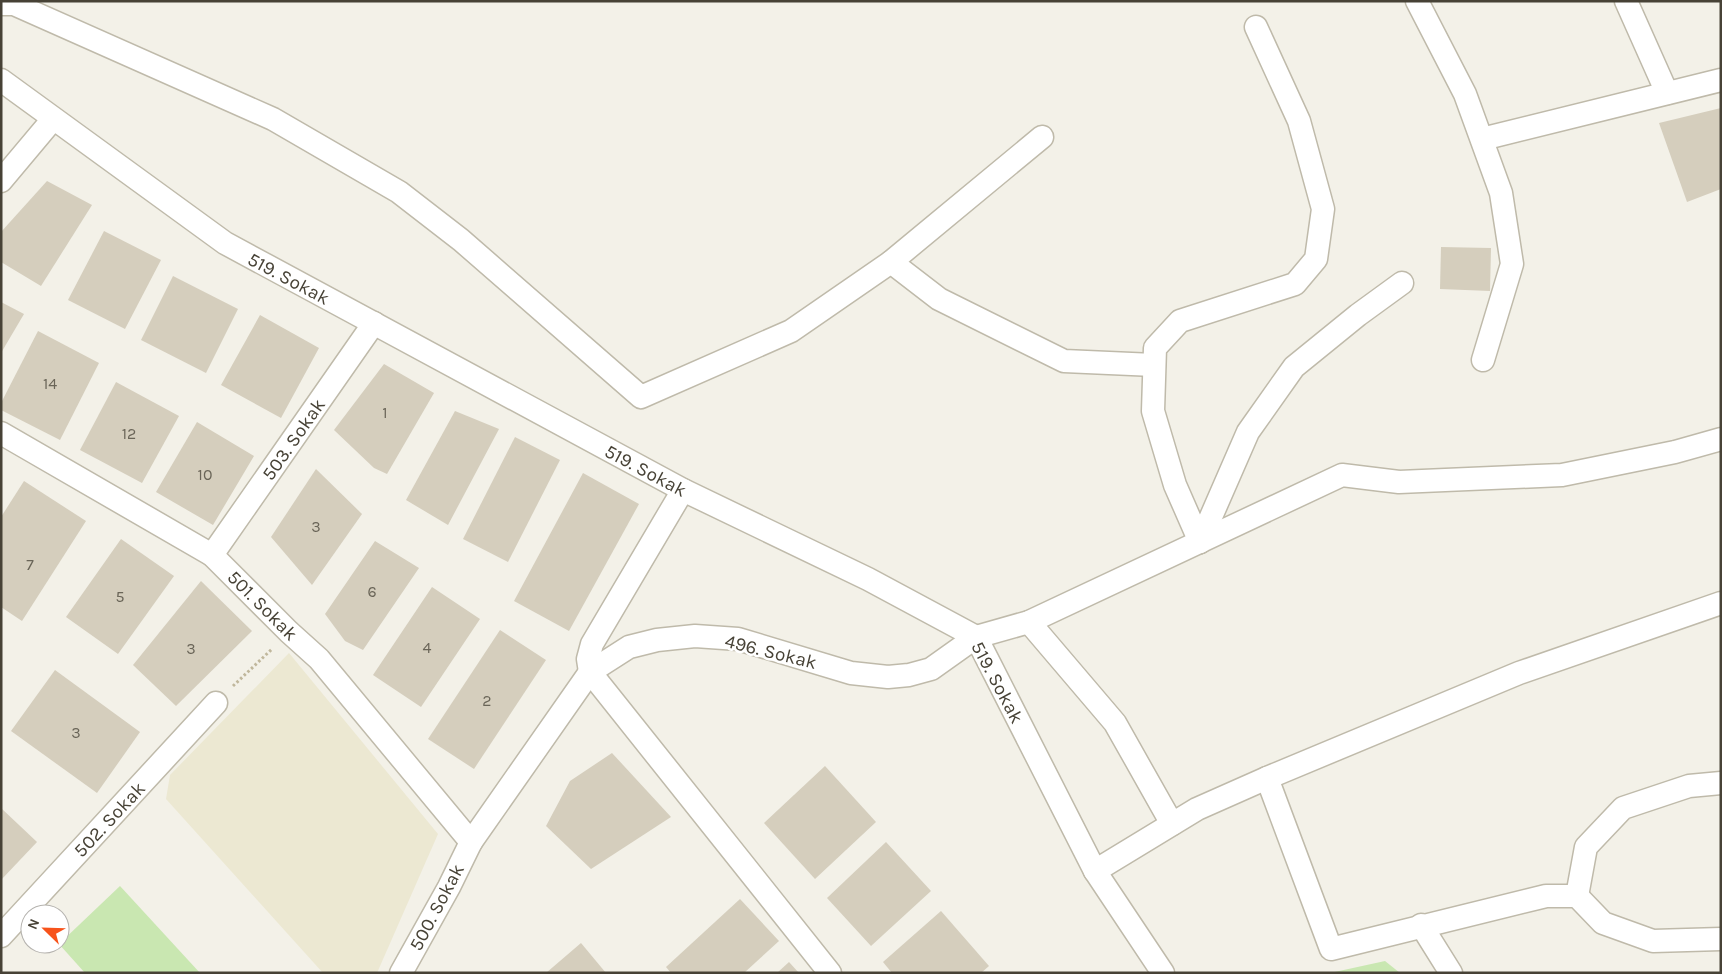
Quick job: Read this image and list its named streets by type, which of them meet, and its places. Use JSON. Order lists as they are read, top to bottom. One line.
{"streets":{"street":["519. Sokak","503. Sokak","501. Sokak","496. Sokak","502. Sokak","500. Sokak"]},"crossings":[["519. Sokak","503. Sokak"],["519. Sokak","496. Sokak"],["503. Sokak","501. Sokak"],["501. Sokak","496. Sokak"],["501. Sokak","500. Sokak"],["496. Sokak","500. Sokak"]],"house_numbers":["14","1","12","10","3","7","6","5","4","3","2","3"],"north":"top left"}
